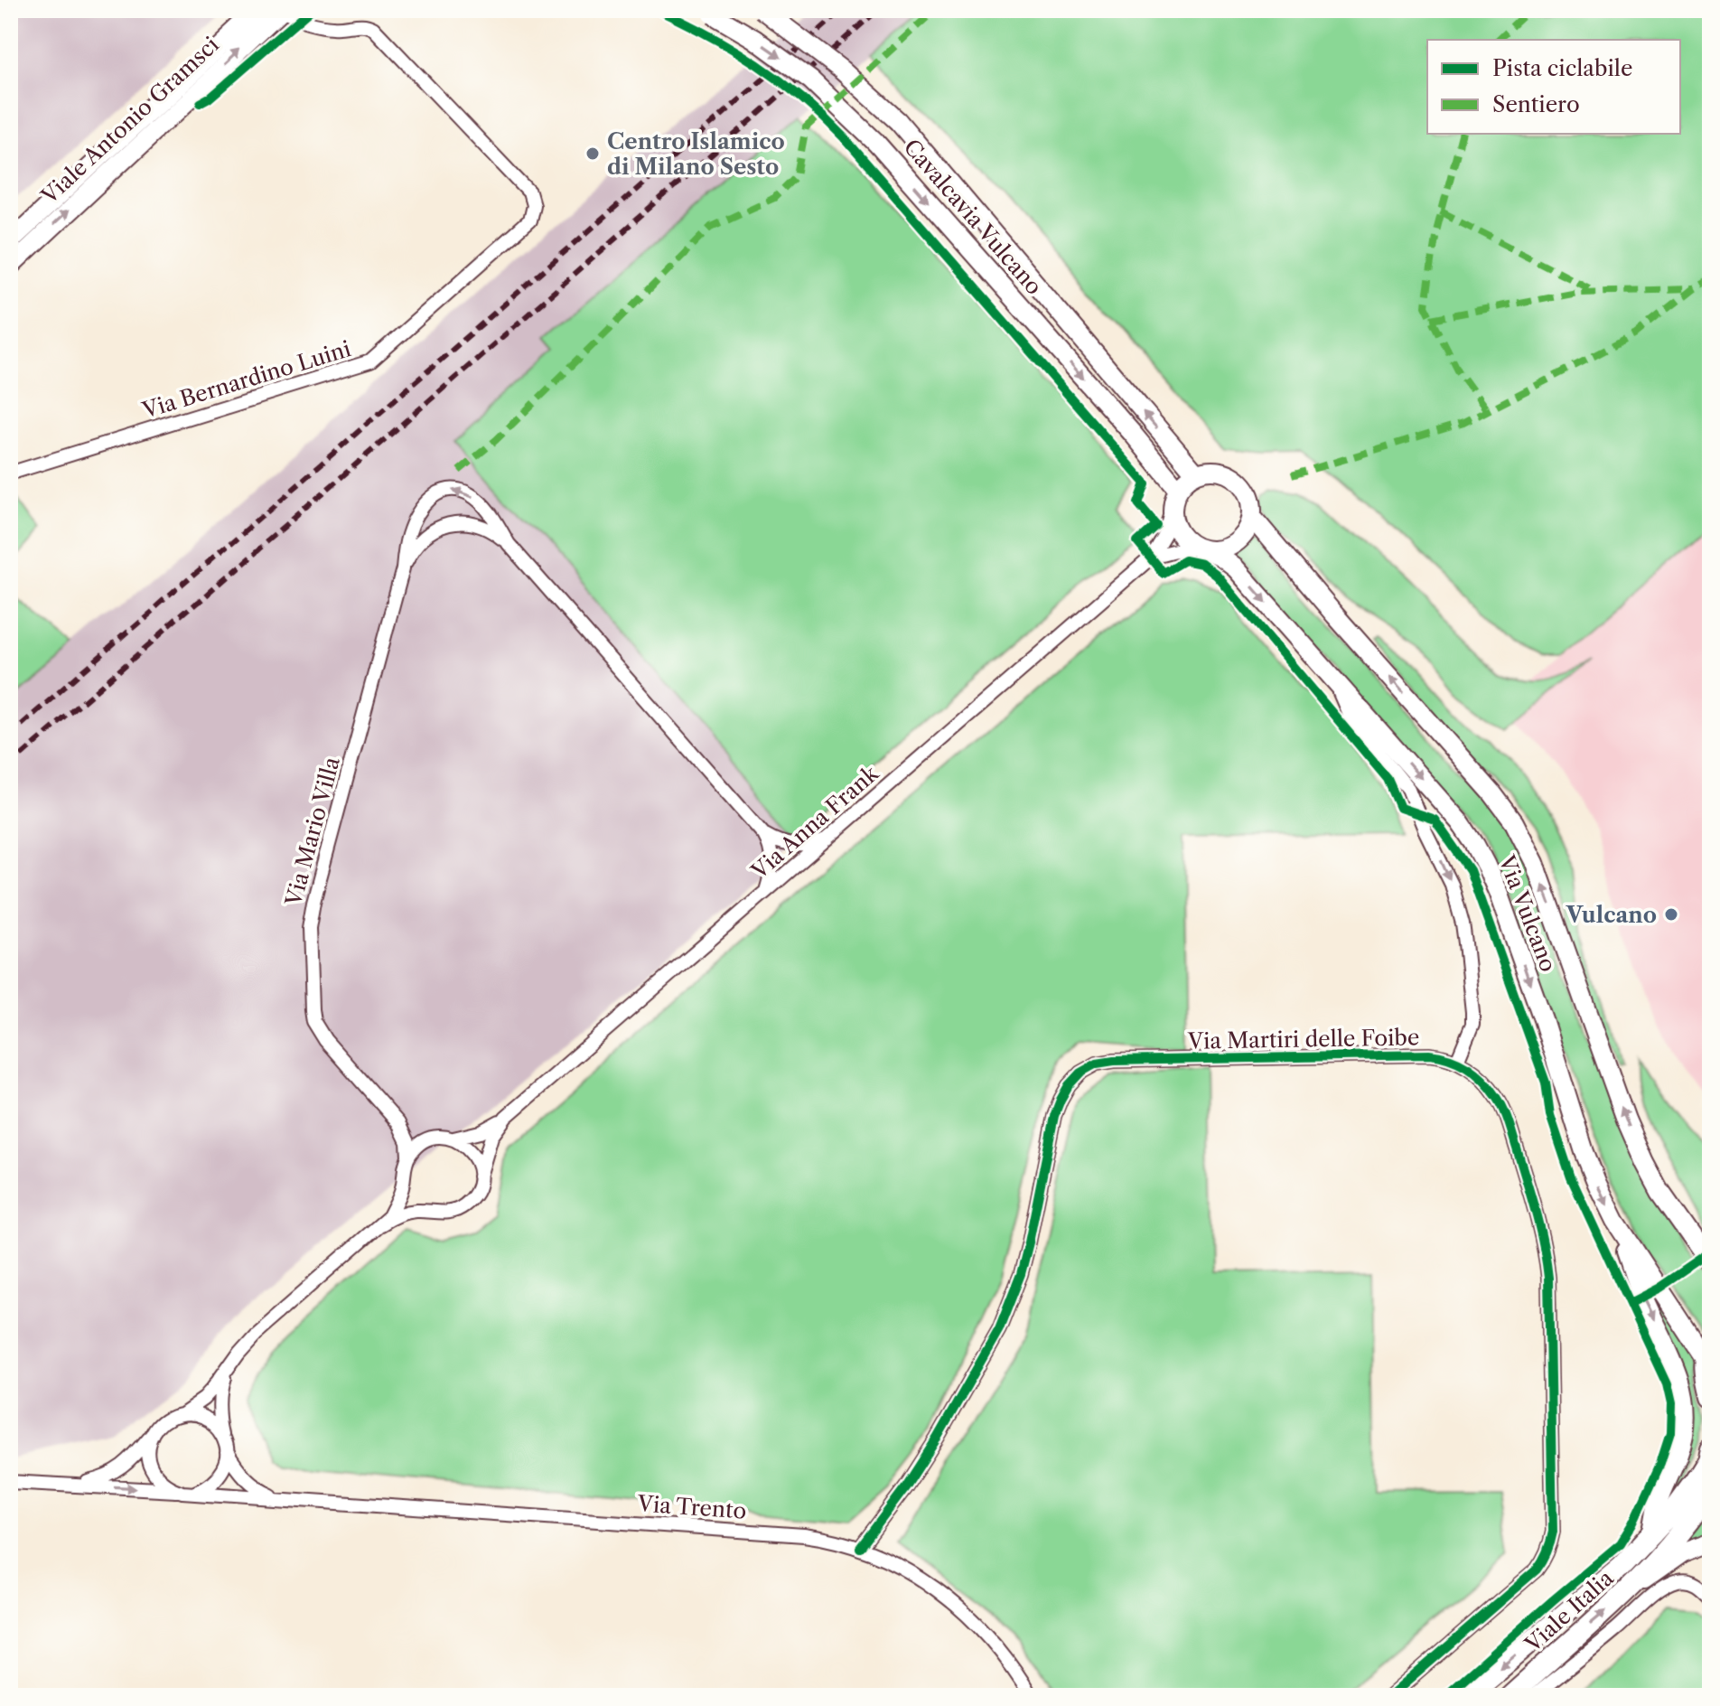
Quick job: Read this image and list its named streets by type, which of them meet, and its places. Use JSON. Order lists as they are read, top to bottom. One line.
{"streets":{"main road":["Viale Antonio Gramsci","Cavalcavia Vulcano","Via Vulcano","Viale Italia"],"street":["Via Bernardino Luini","Via Anna Frank","Via Mario Villa","Via Martiri delle Foibe","Via Trento"]},"crossings":[["Viale Antonio Gramsci","Via Bernardino Luini"],["Cavalcavia Vulcano","Via Anna Frank"],["Cavalcavia Vulcano","Via Vulcano"],["Via Anna Frank","Via Mario Villa"],["Via Anna Frank","Via Vulcano"],["Via Martiri delle Foibe","Via Trento"]],"places":["Centro Islamico di Milano Sesto","Vulcano"],"legend":["Pista ciclabile","Sentiero"]}
